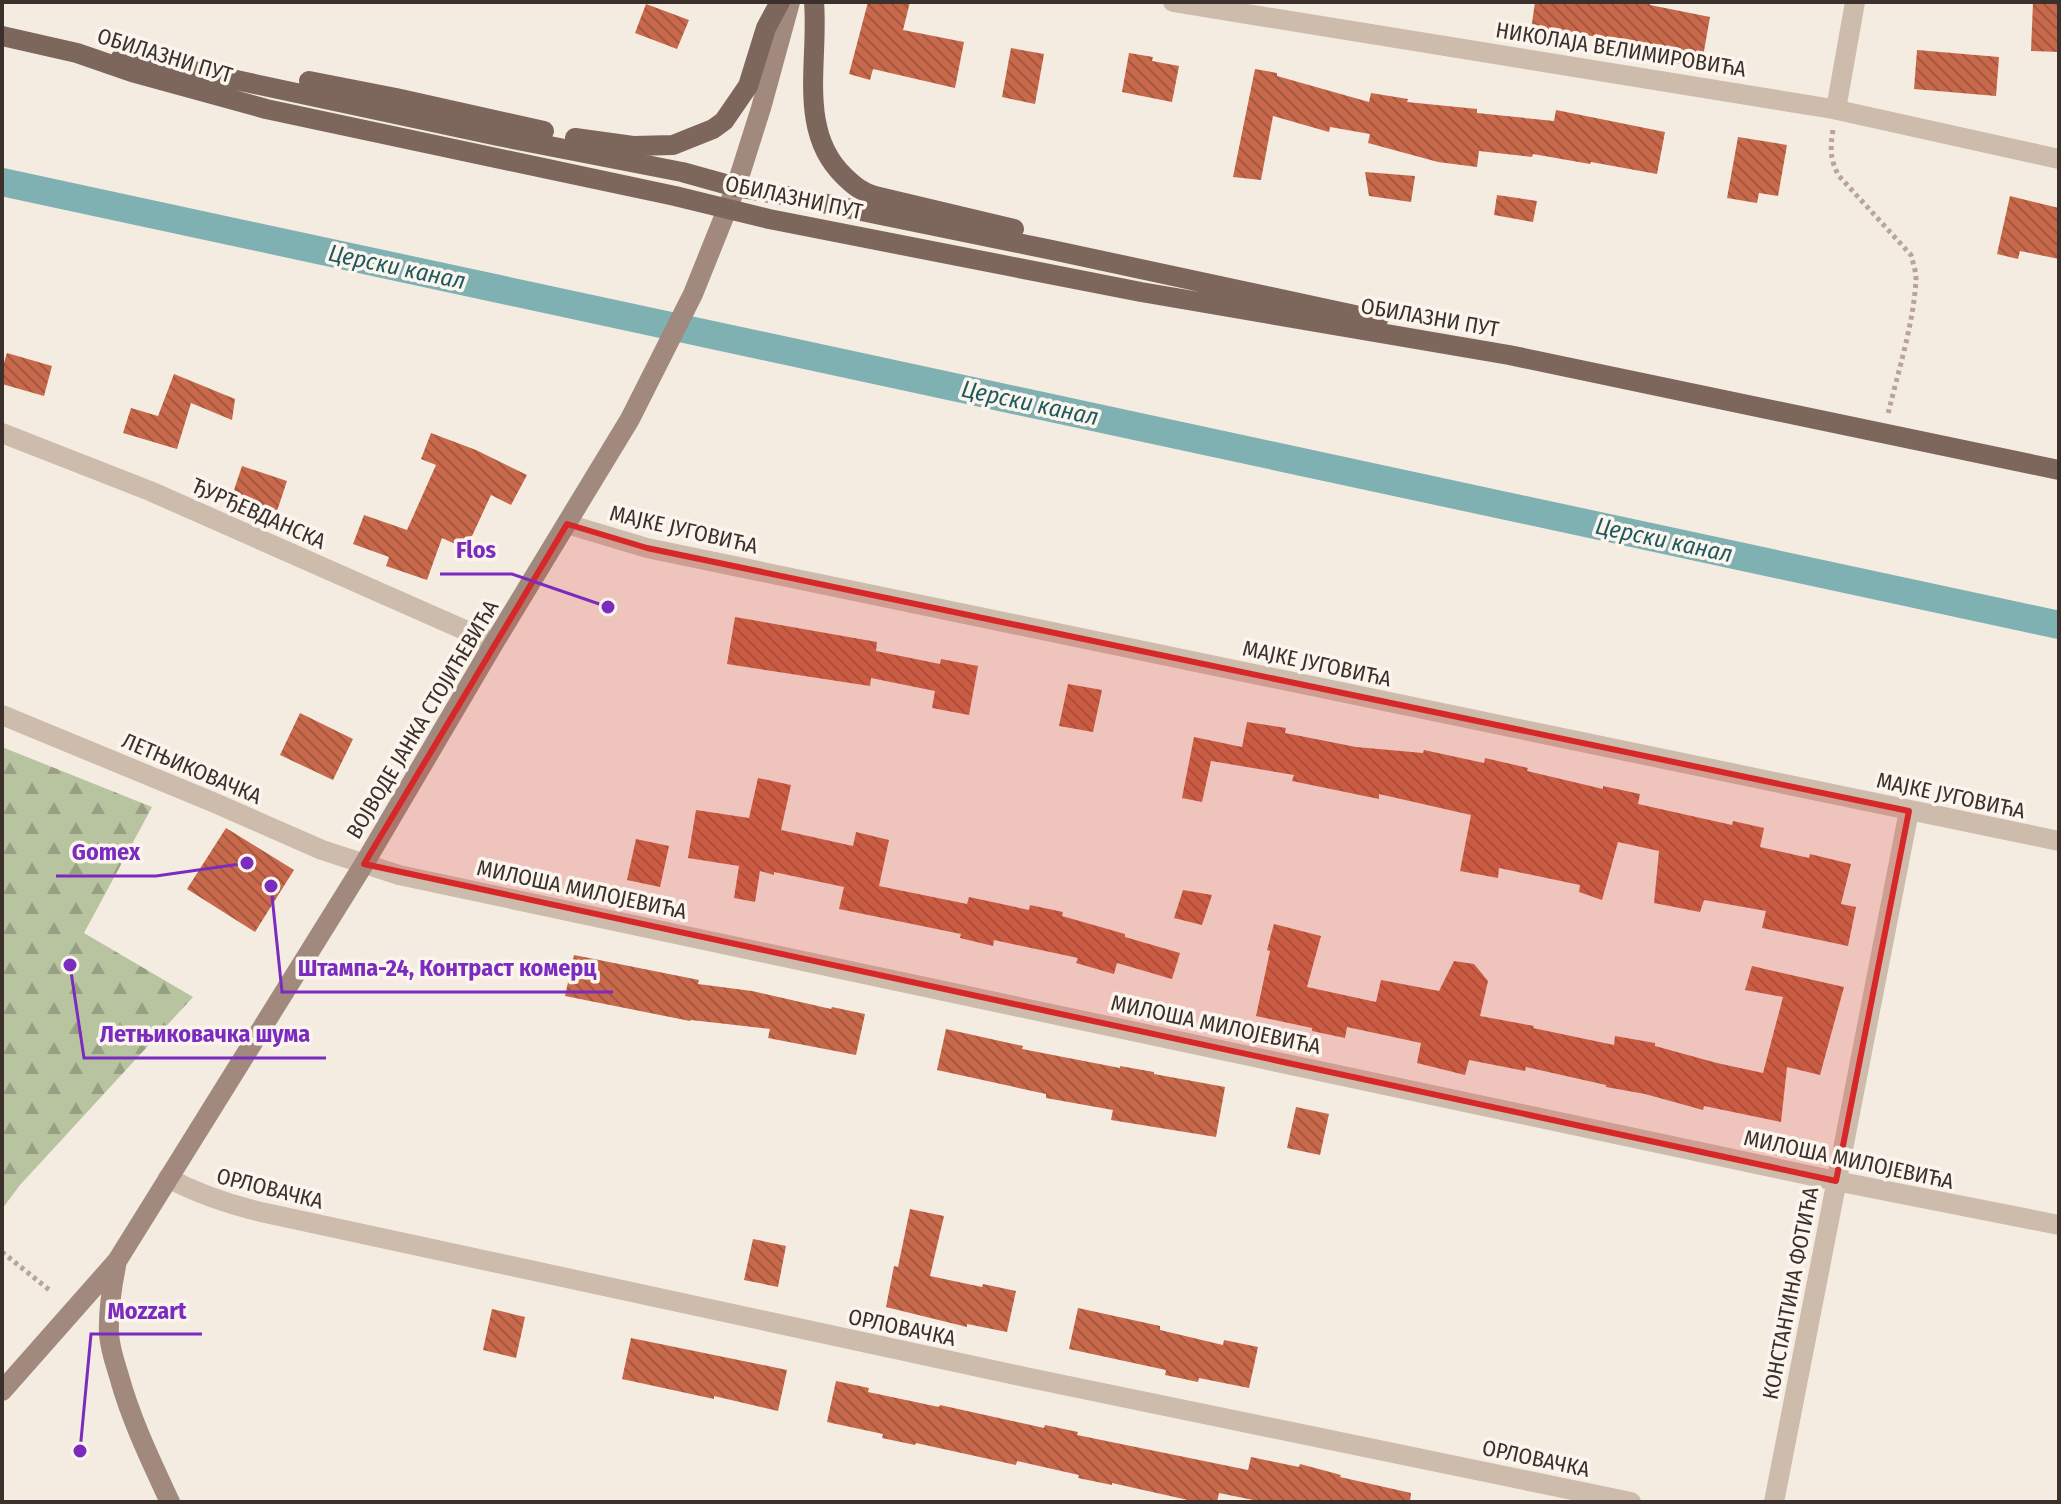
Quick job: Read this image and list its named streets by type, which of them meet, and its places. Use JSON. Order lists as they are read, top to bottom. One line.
{"streets":{"main road":["ОБИЛАЗНИ ПУТ"],"street":["НИКОЛАЈА ВЕЛИМИРОВИЋА","ЂУРЂЕВДАНСКА","МАЈКЕ ЈУГОВИЋА","ВОЈВОДЕ ЈАНКА СТОЈИЋЕВИЋА","ЛЕТЊИКОВАЧКА","МИЛОША МИЛОЈЕВИЋА","ОРЛОВАЧКА","КОНСТАНТИНА ФОТИЋА"]},"crossings":[["ОБИЛАЗНИ ПУТ","ВОЈВОДЕ ЈАНКА СТОЈИЋЕВИЋА"],["ЂУРЂЕВДАНСКА","ВОЈВОДЕ ЈАНКА СТОЈИЋЕВИЋА"],["МАЈКЕ ЈУГОВИЋА","ВОЈВОДЕ ЈАНКА СТОЈИЋЕВИЋА"],["МАЈКЕ ЈУГОВИЋА","КОНСТАНТИНА ФОТИЋА"],["ВОЈВОДЕ ЈАНКА СТОЈИЋЕВИЋА","ЛЕТЊИКОВАЧКА"],["ВОЈВОДЕ ЈАНКА СТОЈИЋЕВИЋА","МИЛОША МИЛОЈЕВИЋА"],["ВОЈВОДЕ ЈАНКА СТОЈИЋЕВИЋА","ОРЛОВАЧКА"],["ЛЕТЊИКОВАЧКА","МИЛОША МИЛОЈЕВИЋА"],["МИЛОША МИЛОЈЕВИЋА","КОНСТАНТИНА ФОТИЋА"]],"water":["Церски канал"],"places":["Flos","Gomex","Штампа-24, Контраст комерц","Летњиковачка шума","Mozzart"]}
